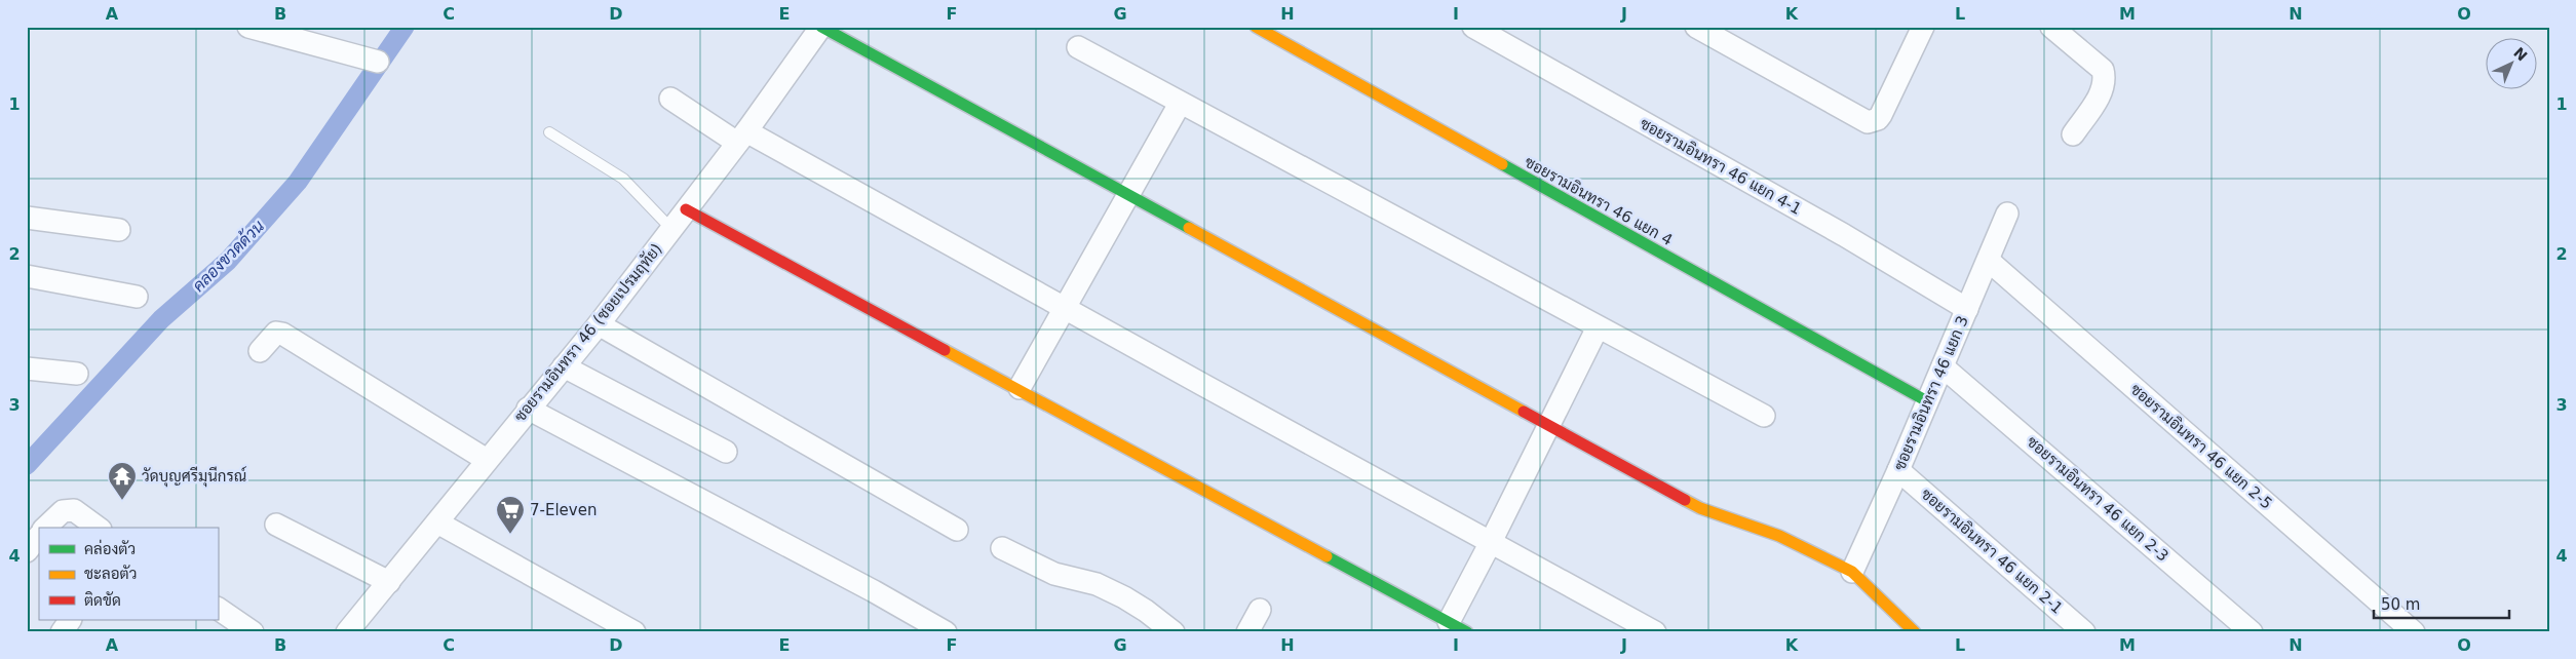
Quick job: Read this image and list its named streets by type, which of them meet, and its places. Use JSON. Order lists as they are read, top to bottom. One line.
{"streets":{"street":["ซอยรามอินทรา 46 แยก 4-1","ซอยรามอินทรา 46 แยก 4","ซอยรามอินทรา 46 (ซอยเปรมฤทัย)","ซอยรามอินทรา 46 แยก 3","ซอยรามอินทรา 46 แยก 2-5","ซอยรามอินทรา 46 แยก 2-3","ซอยรามอินทรา 46 แยก 2-1"]},"crossings":[["ซอยรามอินทรา 46 แยก 4-1","ซอยรามอินทรา 46 แยก 3"],["ซอยรามอินทรา 46 แยก 4","ซอยรามอินทรา 46 แยก 3"],["ซอยรามอินทรา 46 แยก 3","ซอยรามอินทรา 46 แยก 2-5"],["ซอยรามอินทรา 46 แยก 3","ซอยรามอินทรา 46 แยก 2-3"],["ซอยรามอินทรา 46 แยก 3","ซอยรามอินทรา 46 แยก 2-1"]],"water":["คลองขวดด้วน"],"places":{"temple":["วัดบุญศรีมุนีกรณ์"],"supermarket":["7-Eleven"]},"legend":["คล่องตัว","ชะลอตัว","ติดขัด"],"scale_bar":"50 m","north":"top right","grid":{"columns":["A","B","C","D","E","F","G","H","I","J","K","L","M","N","O"],"rows":["1","2","3","4"]}}
